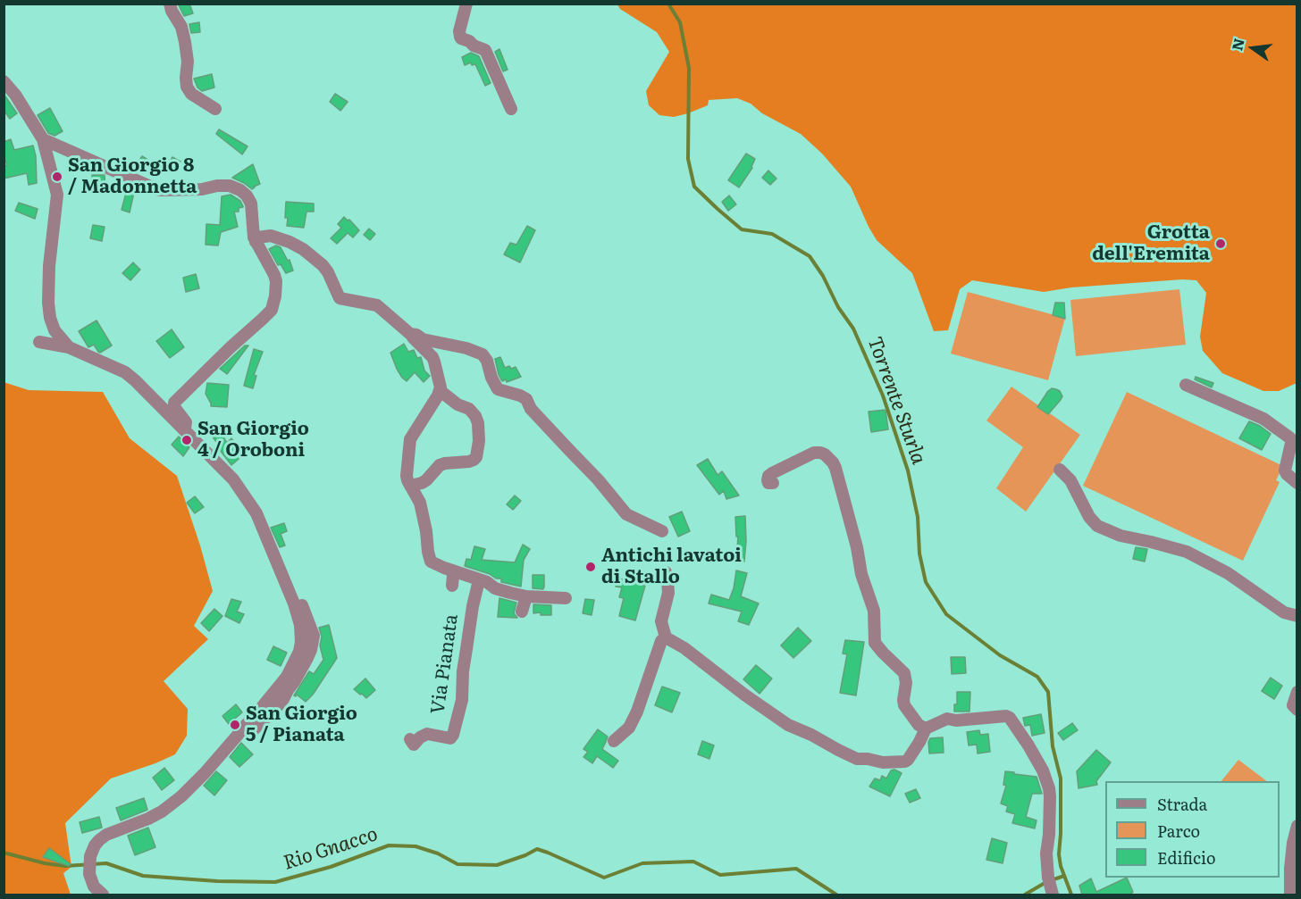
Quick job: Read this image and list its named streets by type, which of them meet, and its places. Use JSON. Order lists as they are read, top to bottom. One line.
{"streets":{"street":["Via Pianata"]},"water":["Torrente Sturla","Rio Gnacco"],"places":["San Giorgio 8 / Madonnetta","Grotta dell'Eremita","San Giorgio 4 / Oroboni","Antichi lavatoi di Stallo","San Giorgio 5 / Pianata"],"legend":["Strada","Parco","Edificio"],"north":"left"}
